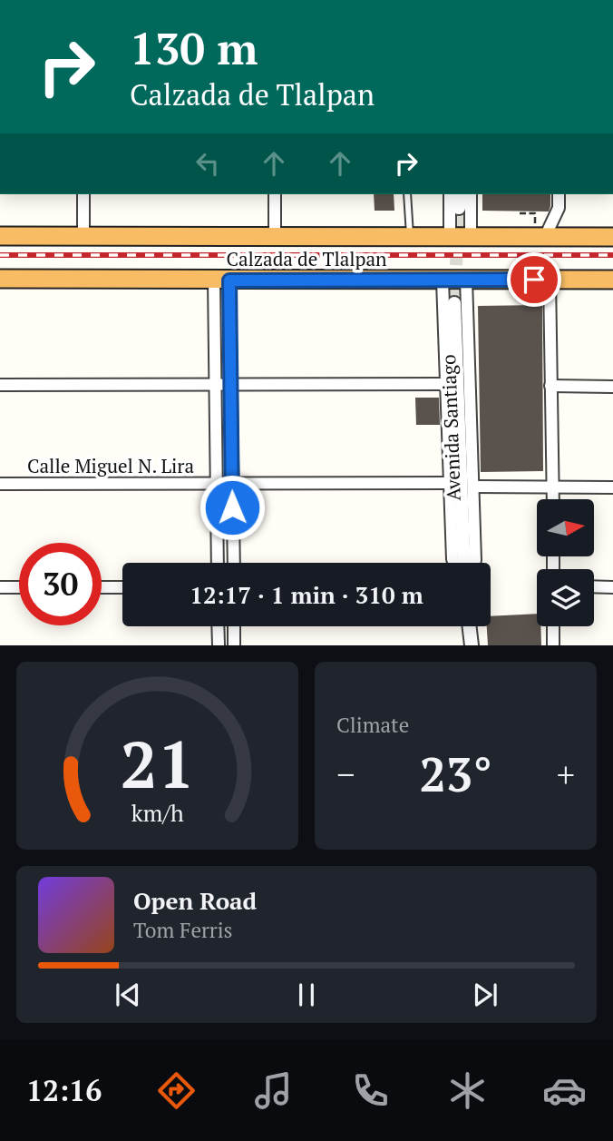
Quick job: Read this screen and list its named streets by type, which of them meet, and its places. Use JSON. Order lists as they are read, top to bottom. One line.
{"streets":{"highway":["Calzada de Tlalpan"],"street":["Avenida Santiago","Calle Miguel N. Lira"]},"crossings":[["Calzada de Tlalpan","Avenida Santiago"],["Avenida Santiago","Calle Miguel N. Lira"]],"north":"right","page":{"turn":["130 m","Calzada de Tlalpan"],"limit":"30","trip":"12:17 · 1 min · 310 m","tile":"Climate","heat":["−","23°","+"],"song":["Open Road","Tom Ferris"],"tabs":"12:16","gauge":["21","km/h"]}}
